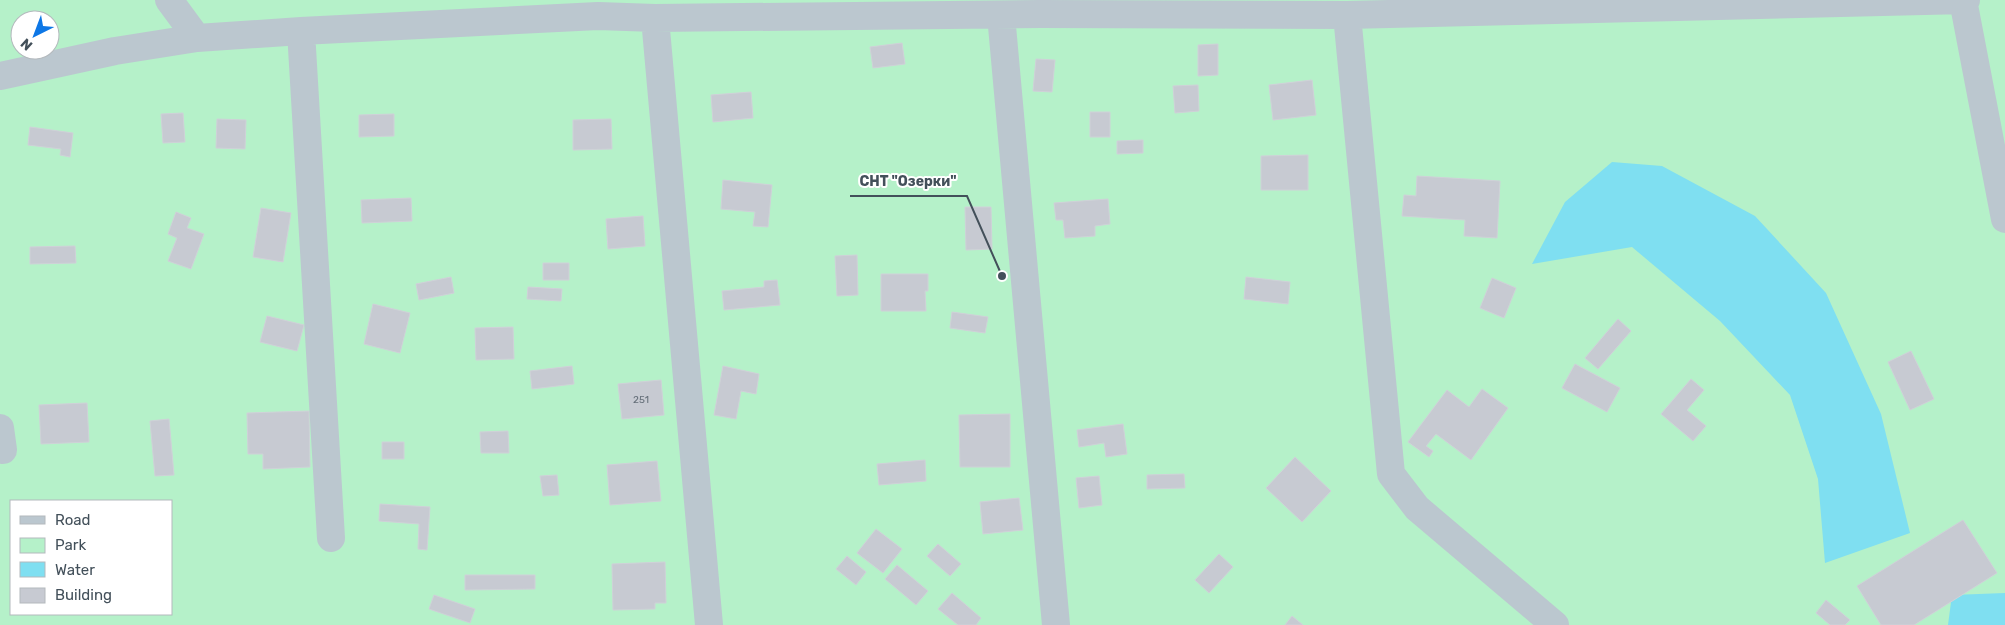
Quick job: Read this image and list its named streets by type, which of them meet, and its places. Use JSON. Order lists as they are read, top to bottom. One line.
{"places":["СНТ \"Озерки\""],"house_numbers":["251"],"legend":["Road","Park","Water","Building"],"north":"bottom left"}
